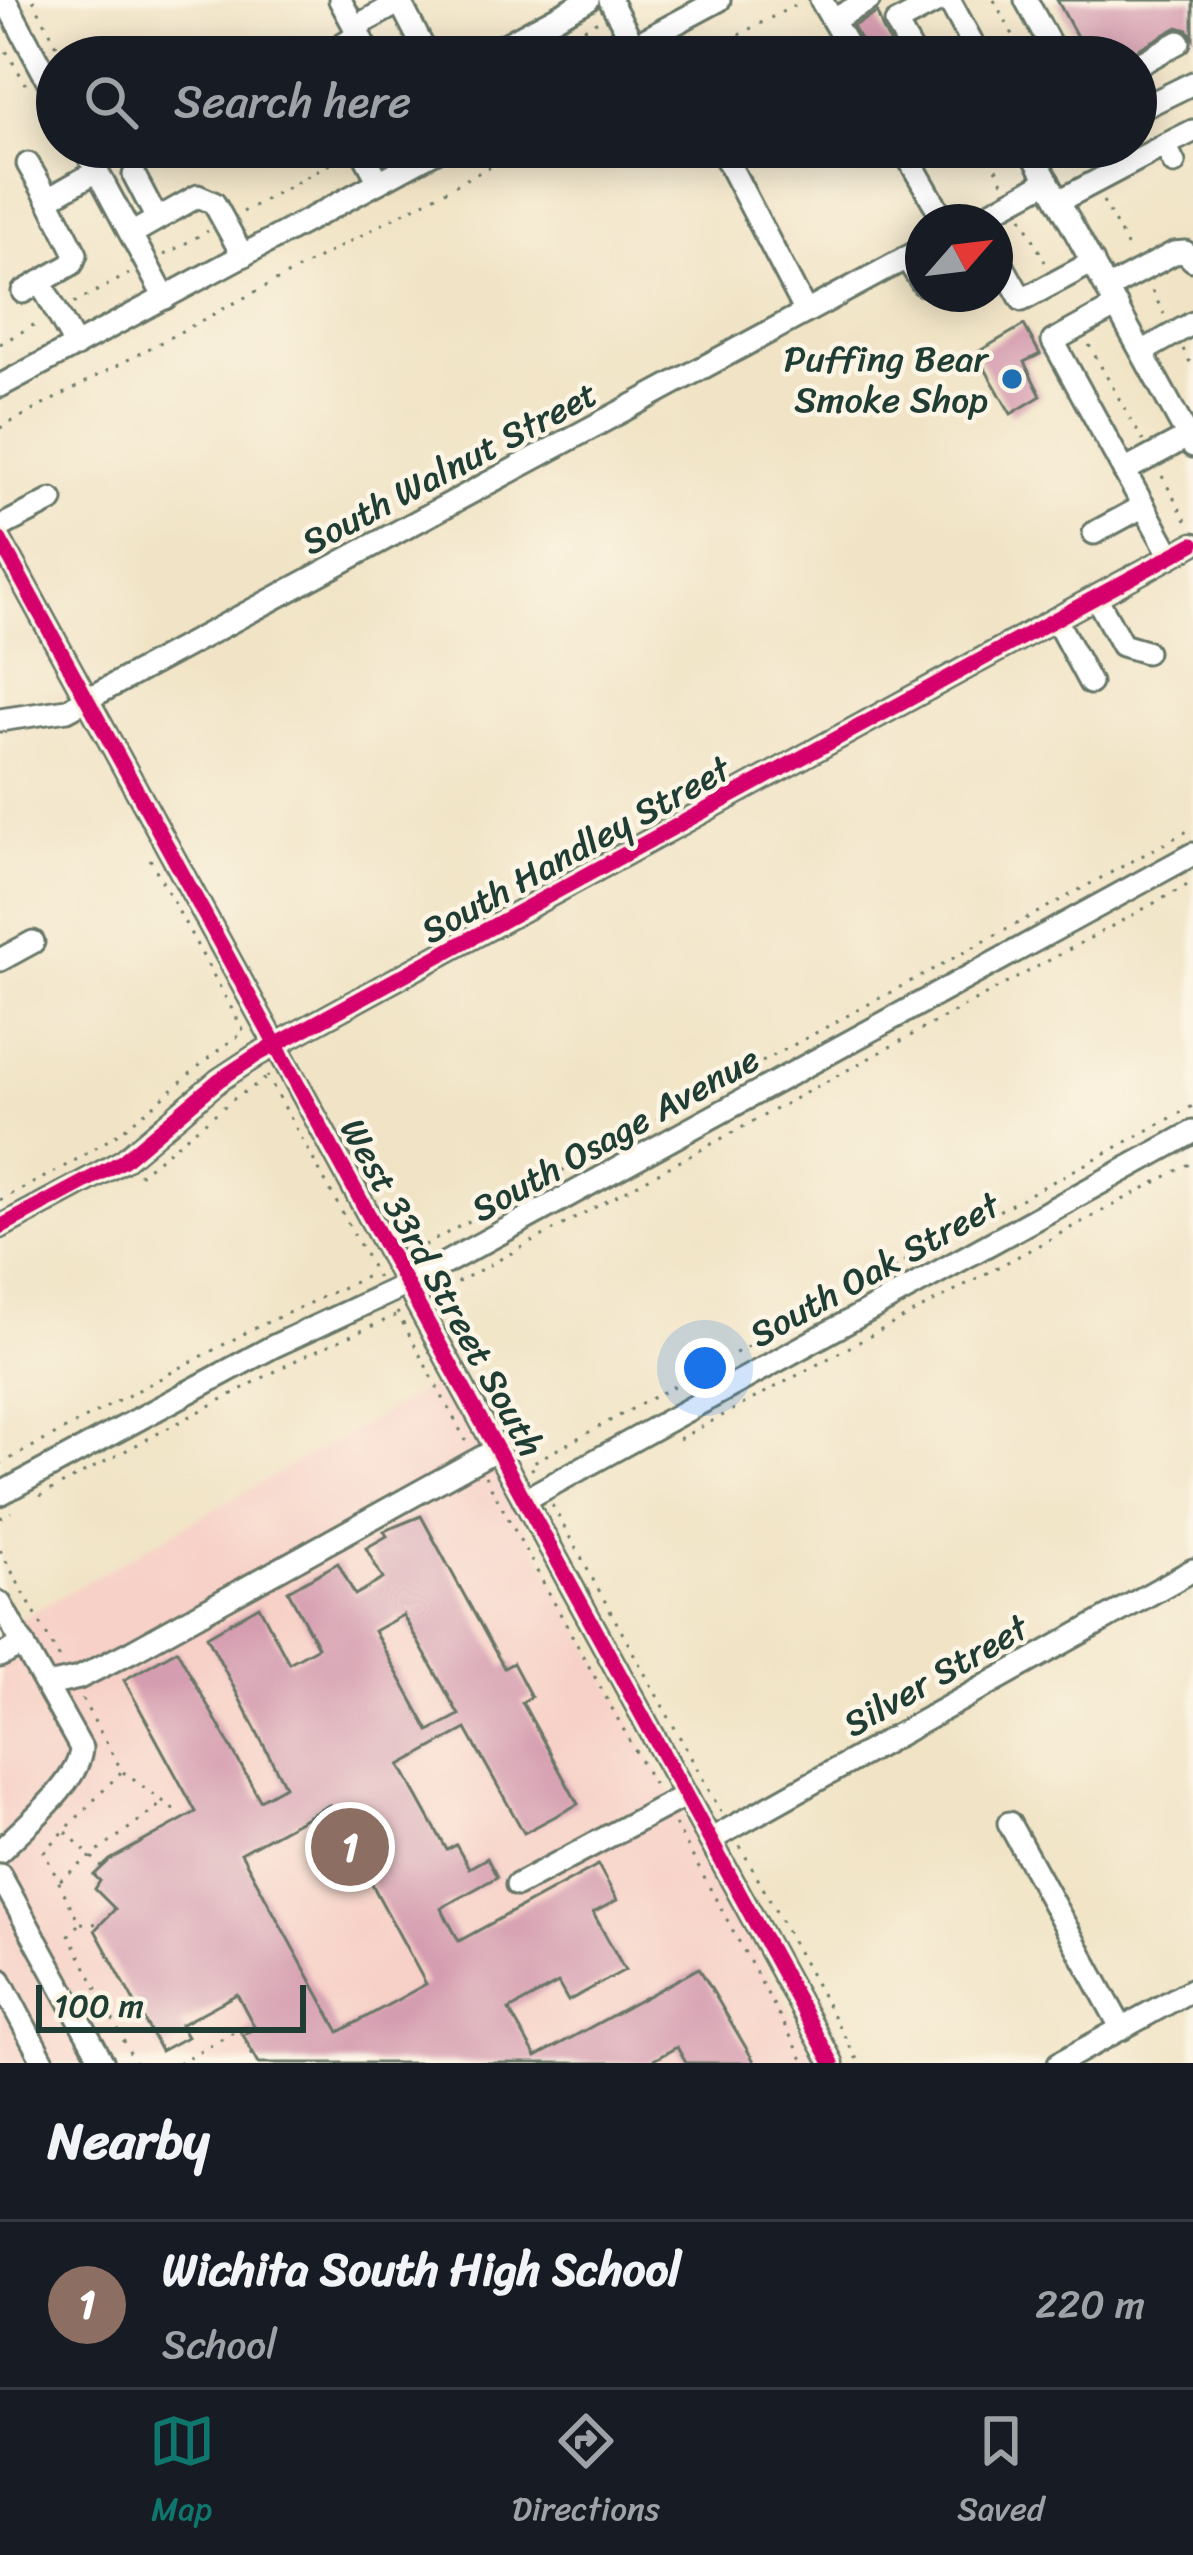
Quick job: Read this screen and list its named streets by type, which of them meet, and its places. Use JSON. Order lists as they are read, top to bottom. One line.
{"streets":{"street":["South Walnut Street","South Handley Street","South Osage Avenue","South Oak Street","West 33rd Street South","Silver Street"]},"crossings":[["South Walnut Street","West 33rd Street South"],["South Handley Street","West 33rd Street South"],["South Osage Avenue","West 33rd Street South"],["South Oak Street","West 33rd Street South"],["West 33rd Street South","Silver Street"]],"places":["Puffing Bear Smoke Shop"],"scale_bar":"100 m","north":"top right","page":{"search":"Search here","pins":"1","scale":"100 m","heading":"Nearby","list":[{"mark":"1","name":"Wichita South High School","note":"School","value":"220 m"}],"nav":["Map","Directions","Saved"]}}
